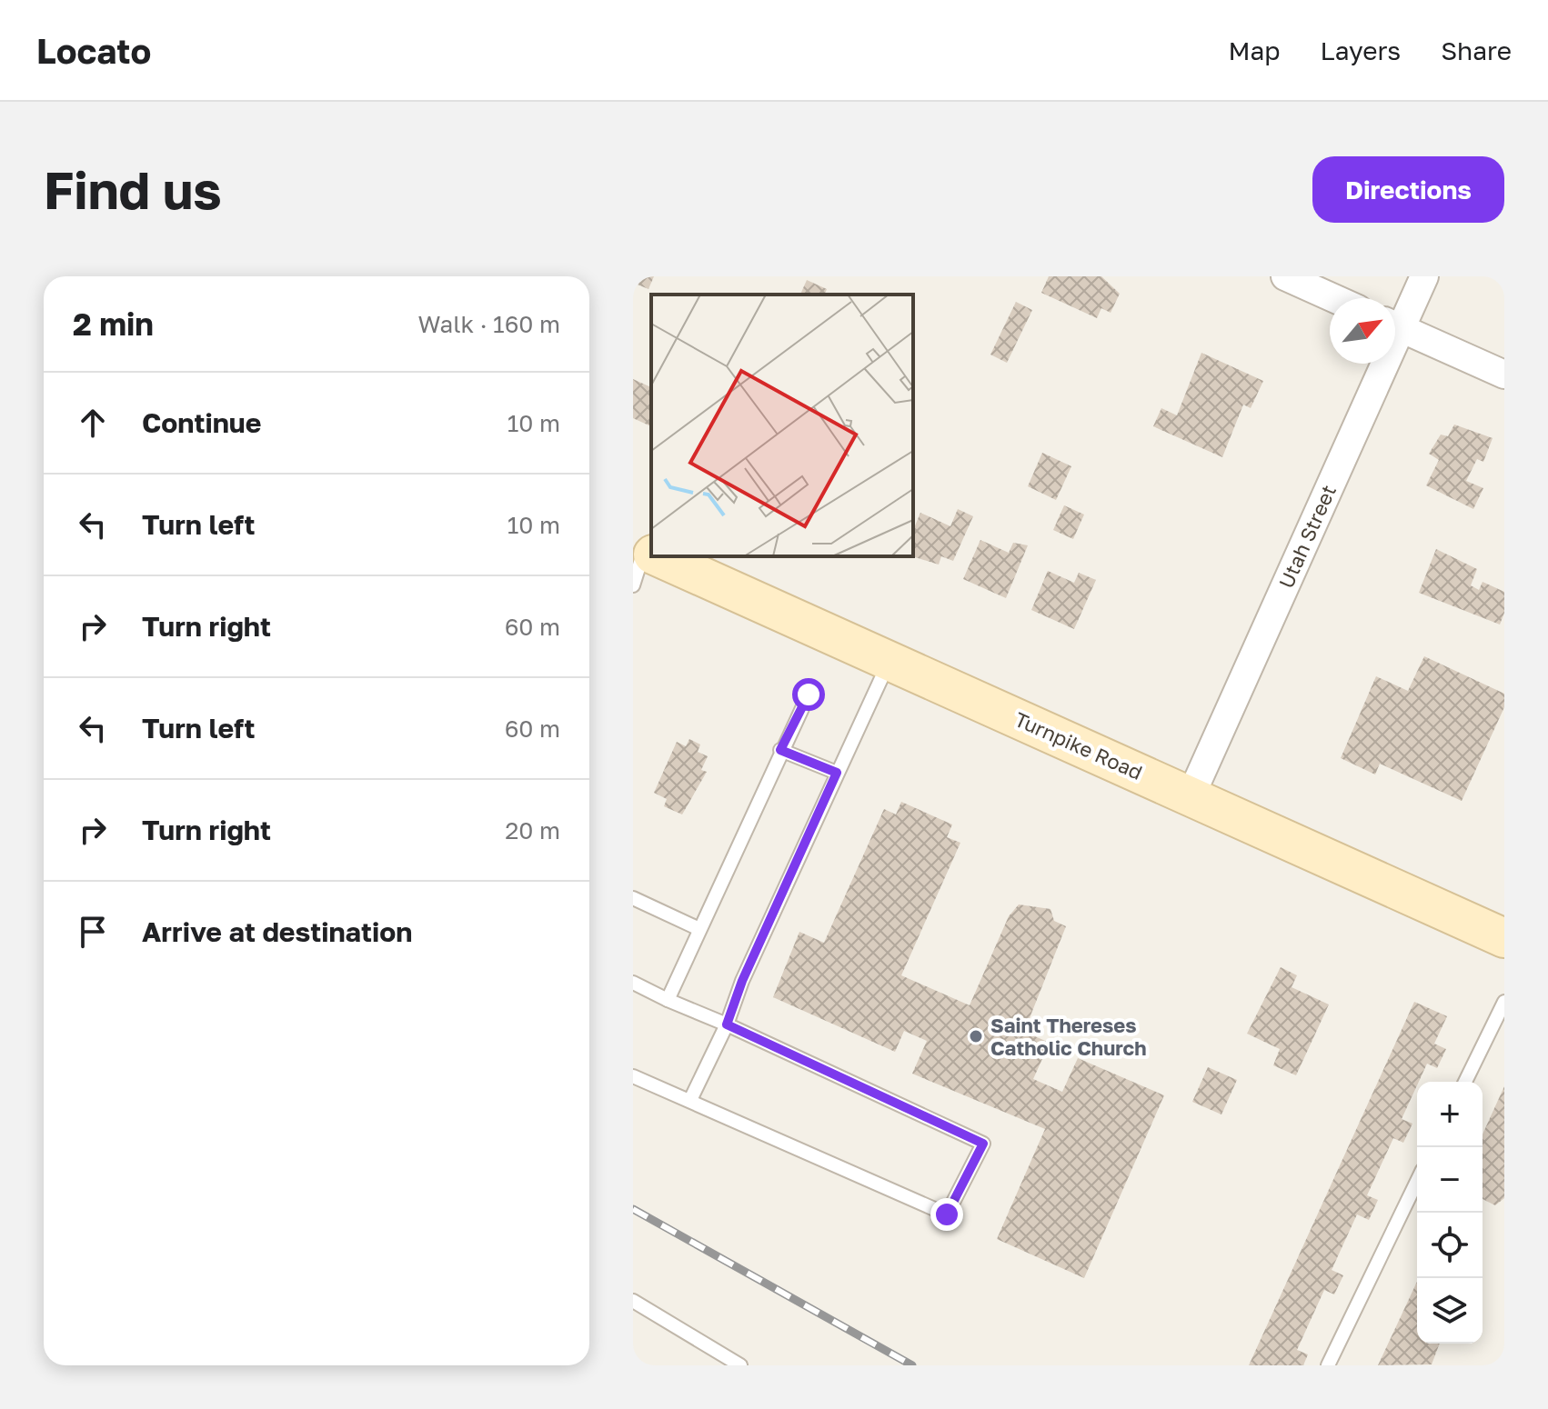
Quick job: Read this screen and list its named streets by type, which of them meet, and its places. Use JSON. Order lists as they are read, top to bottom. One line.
{"streets":{"main road":["Turnpike Road"],"street":["Utah Street"]},"crossings":[["Utah Street","Turnpike Road"]],"places":["Saint Thereses Catholic Church"],"north":"top right","page":{"header":"Locato","nav":["Map","Layers","Share"],"buttons":"Directions","title":"Find us","heading":["2 min","Walk · 160 m"],"list":[["Continue","10 m"],["Turn left","10 m"],["Turn right","60 m"],["Turn left","60 m"],["Turn right","20 m"],"Arrive at destination"],"map_buttons":["+","−"]}}
